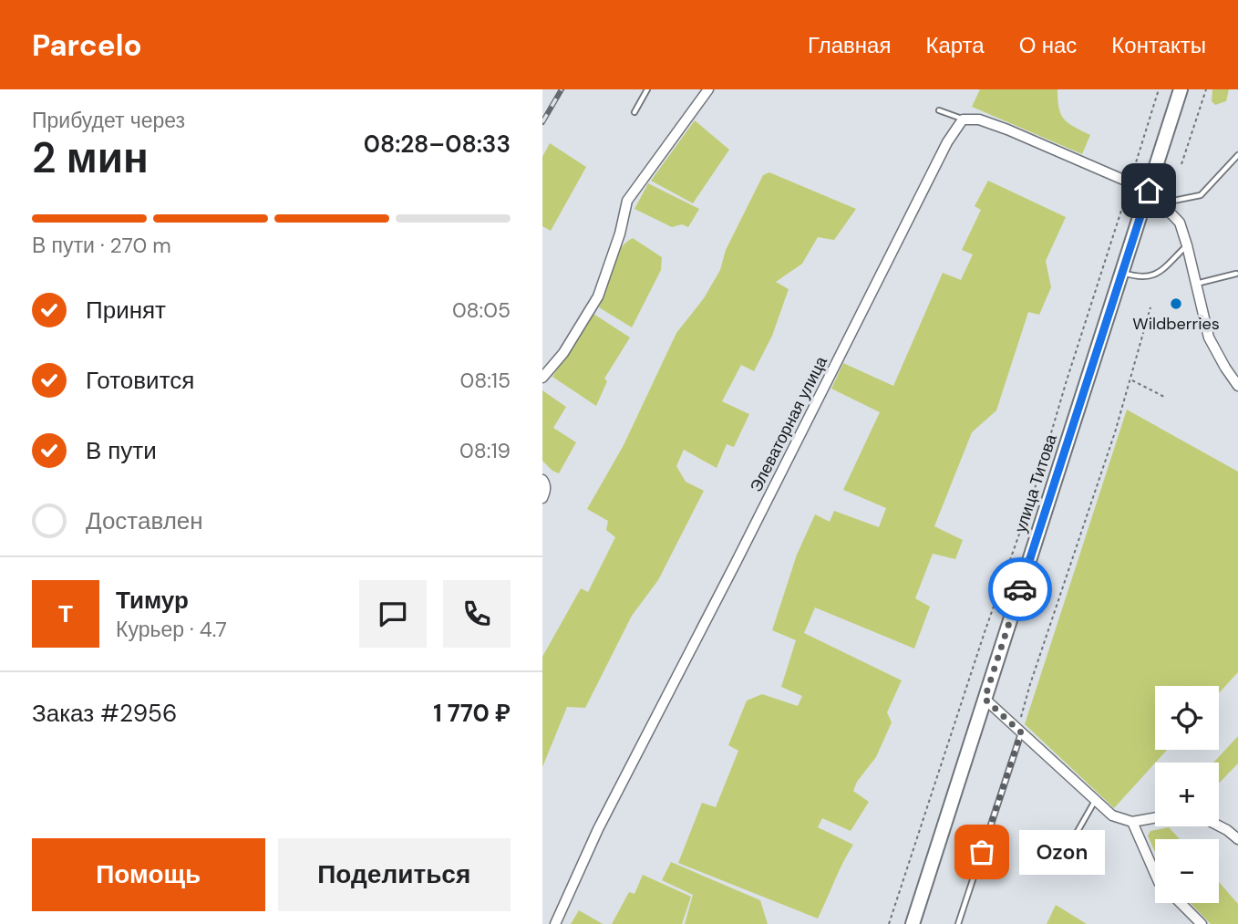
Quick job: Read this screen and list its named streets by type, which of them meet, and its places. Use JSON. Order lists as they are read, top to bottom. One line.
{"streets":{"main road":["улица Титова"],"street":["Элеваторная улица"]},"places":["Wildberries","Ozon"],"page":{"header":"Parcelo","nav":["Главная","Карта","О нас","Контакты"],"heading":["2 мин","Прибудет через","08:28–08:33"],"panel":["Тимур","Курьер · 4.7","Заказ #2956","1 770 ₽"],"bar":"В пути · 270 m","list":[["Принят","08:05"],["Готовится","08:15"],["В пути","08:19"],"Доставлен"],"round":"Т","map_buttons":["+","−"],"buttons":["Помощь","Поделиться"],"bubble":"Ozon"}}
